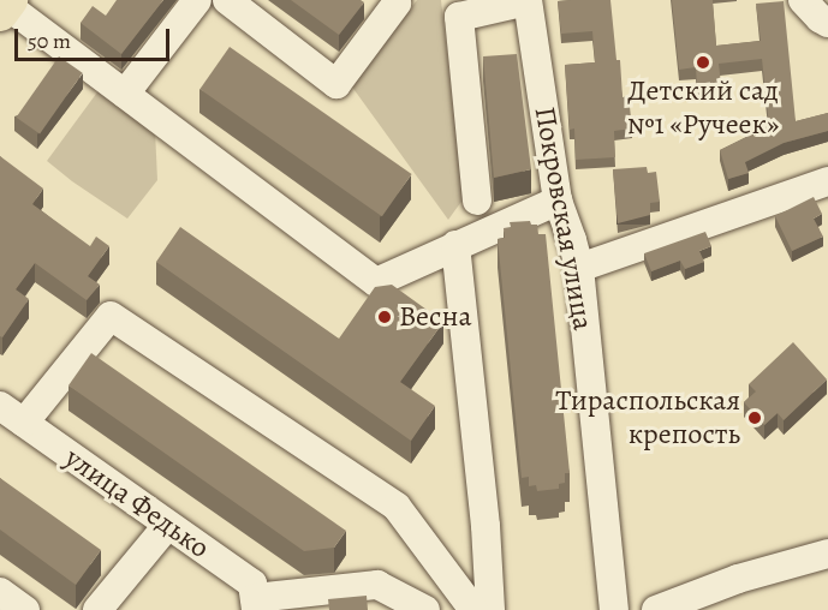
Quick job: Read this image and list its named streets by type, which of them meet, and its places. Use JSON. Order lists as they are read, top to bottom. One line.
{"streets":{"street":["Покровская улица","улица Федько"]},"places":["Детский сад №1 «Ручеек»","Весна","Тираспольская крепость"],"scale_bar":"50 m"}
